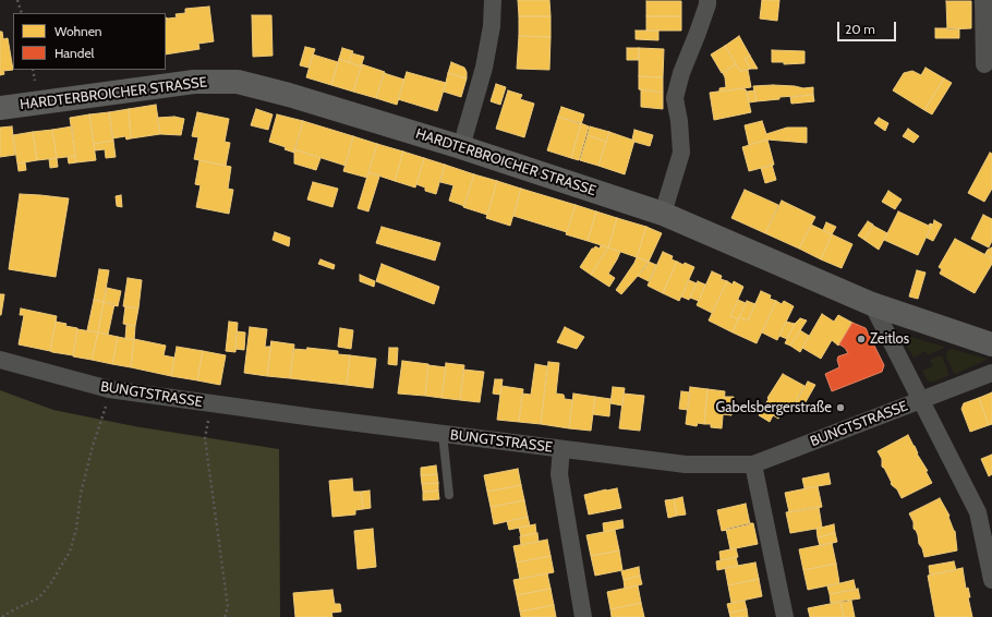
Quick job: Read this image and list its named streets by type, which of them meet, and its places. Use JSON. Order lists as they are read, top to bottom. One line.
{"streets":{"street":["HARDTERBROICHER STRASSE","BUNGTSTRASSE"]},"places":["Zeitlos","Gabelsbergerstraße"],"legend":["Wohnen","Handel"],"scale_bar":"20 m"}
